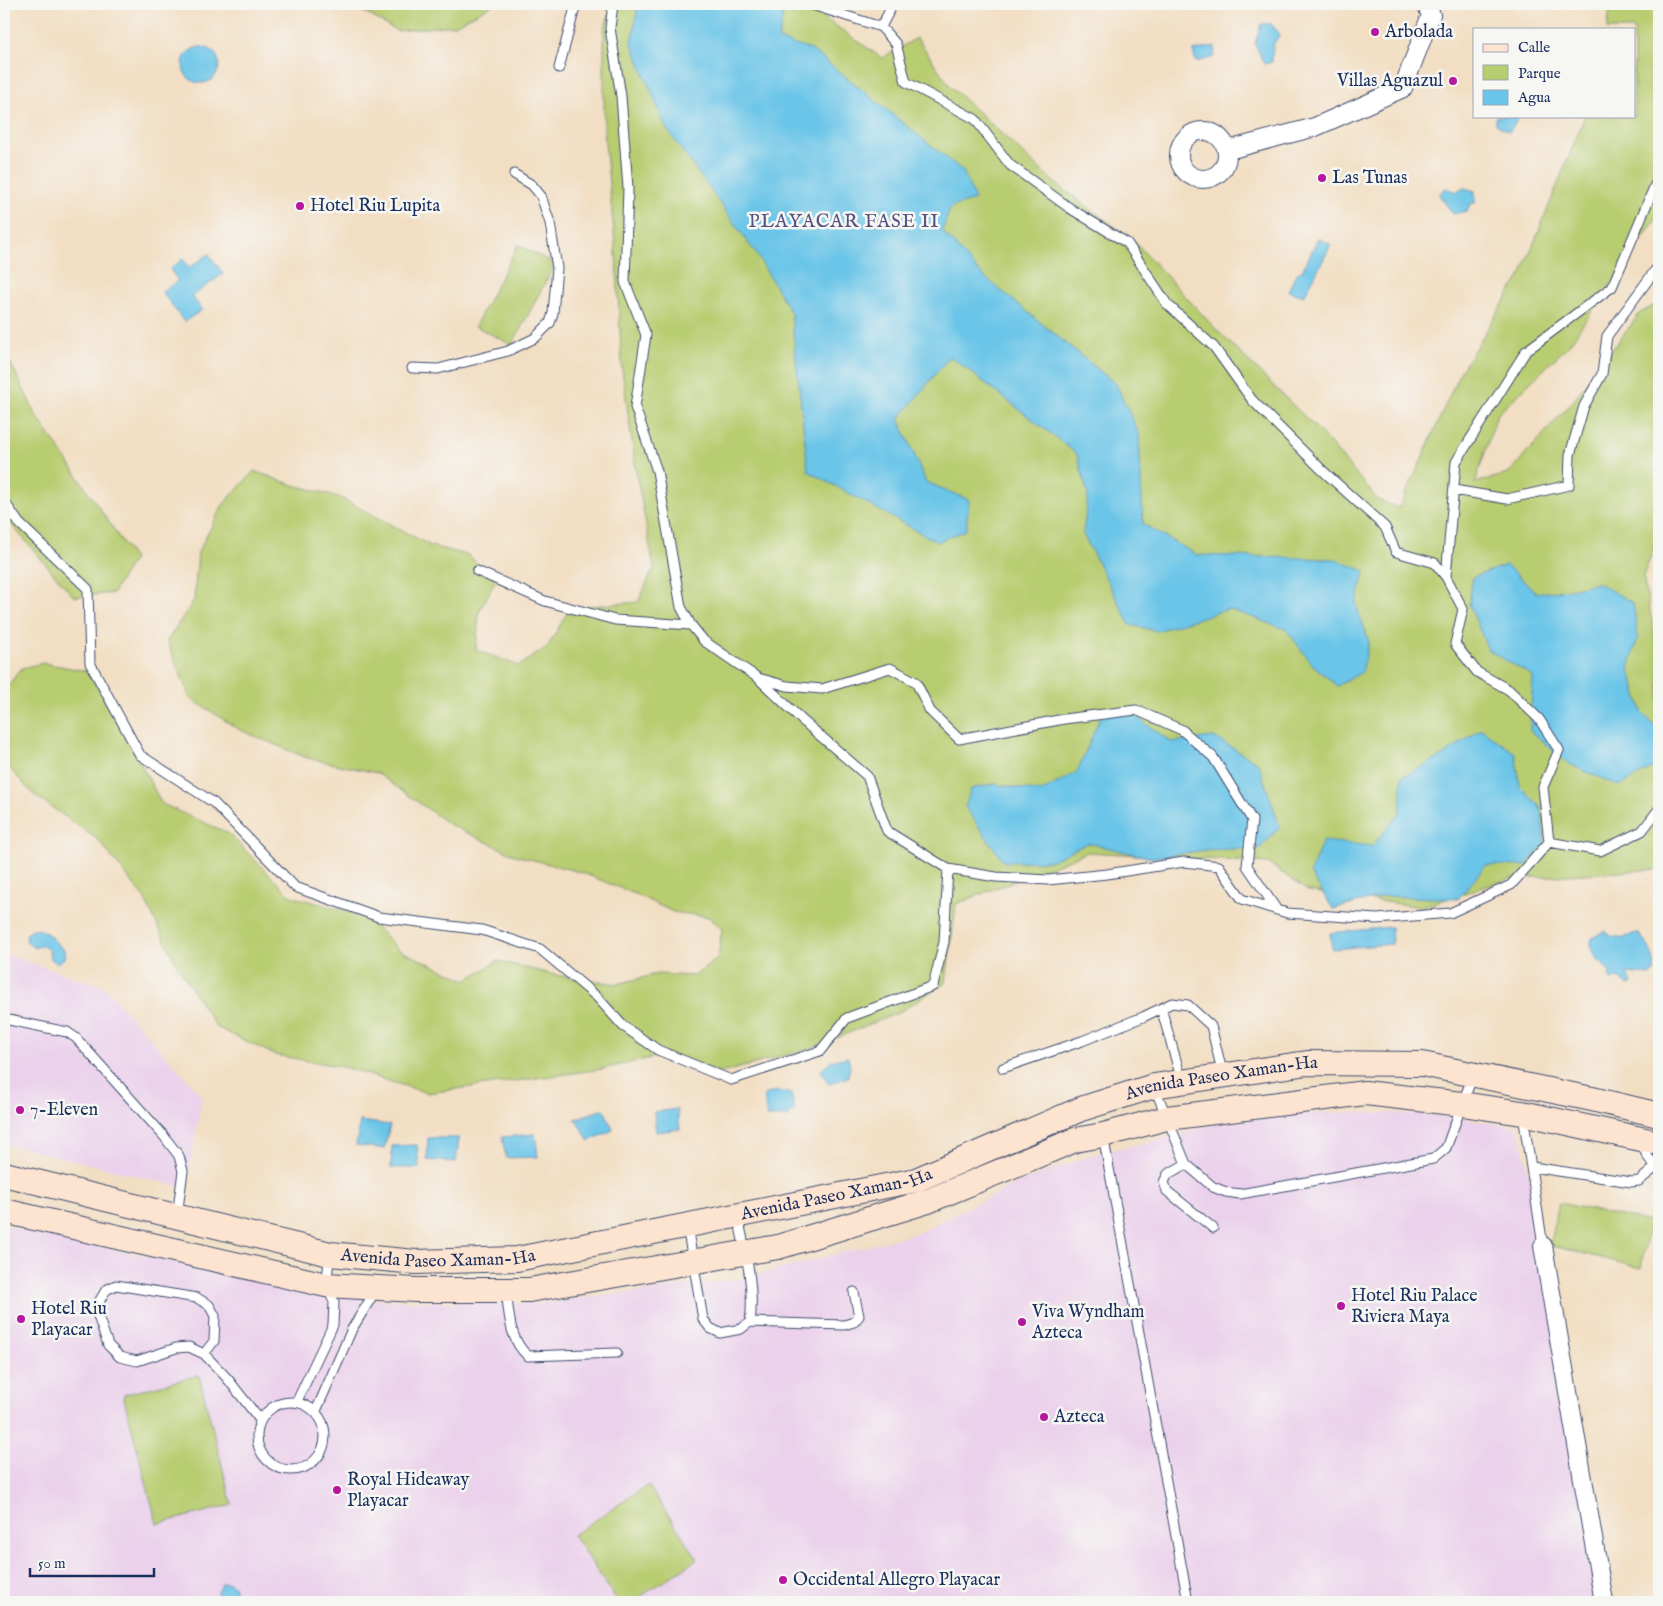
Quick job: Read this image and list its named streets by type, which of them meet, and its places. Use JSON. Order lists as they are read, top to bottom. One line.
{"streets":{"main road":["Avenida Paseo Xaman-Ha"]},"districts":["PLAYACAR FASE II"],"places":["Arbolada","Villas Aguazul","Las Tunas","Hotel Riu Lupita","7-Eleven","Hotel Riu Palace Riviera Maya","Hotel Riu Playacar","Viva Wyndham Azteca","Azteca","Royal Hideaway Playacar","Occidental Allegro Playacar"],"legend":["Calle","Parque","Agua"],"scale_bar":"50 m"}
